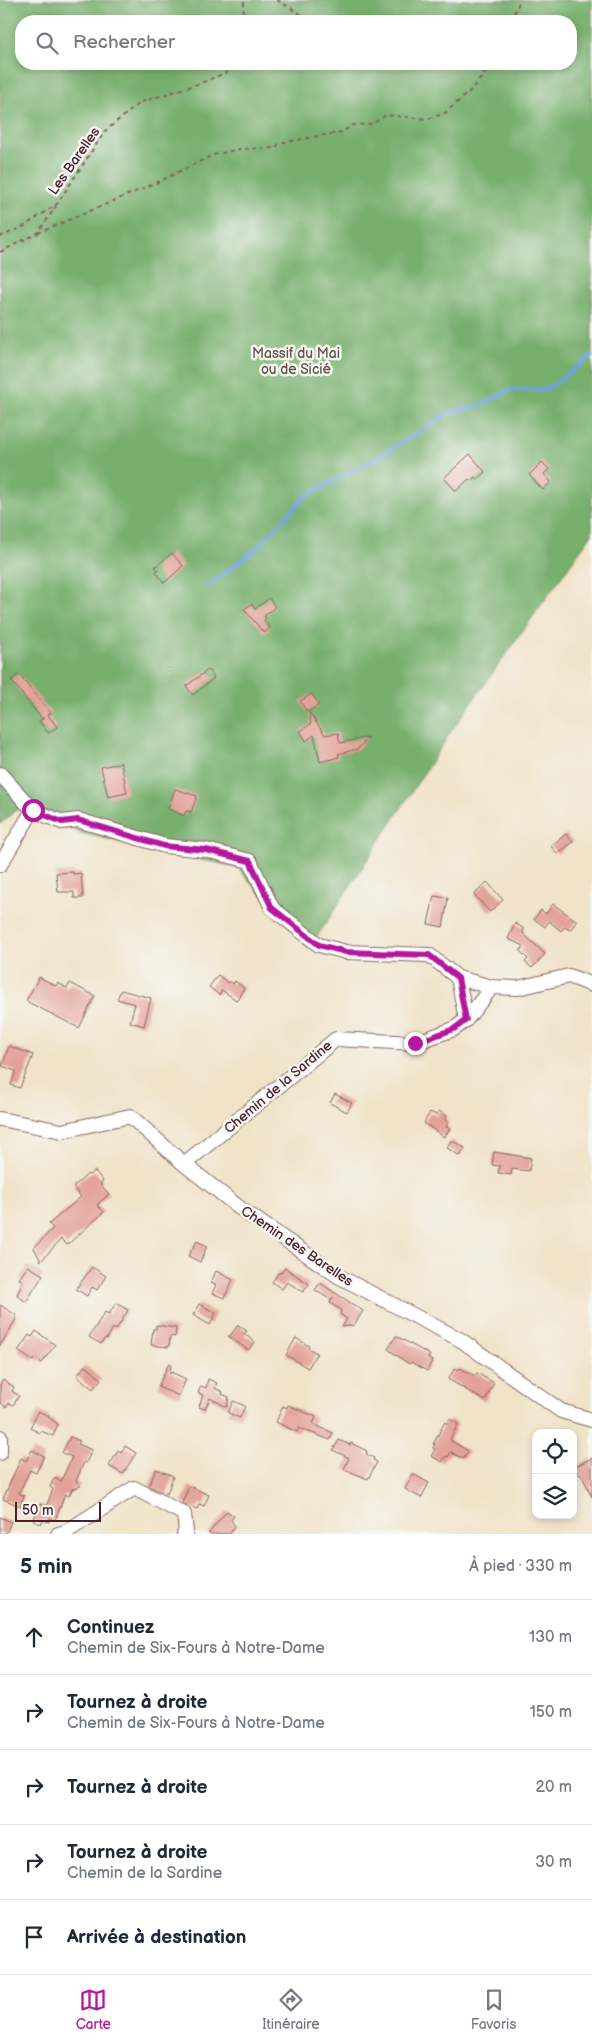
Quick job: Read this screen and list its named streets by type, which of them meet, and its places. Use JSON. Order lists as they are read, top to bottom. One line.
{"streets":{"street":["Chemin de la Sardine","Chemin des Barelles"],"path":["Les Barelles"]},"crossings":[["Chemin de la Sardine","Chemin des Barelles"]],"parks":["Massif du Mai ou de Sicié"],"scale_bar":"50 m","page":{"search":"Rechercher","scale":"50 m","heading":["5 min","À pied · 330 m"],"list":[["Continuez","Chemin de Six-Fours à Notre-Dame","130 m"],["Tournez à droite","Chemin de Six-Fours à Notre-Dame","150 m"],["Tournez à droite","20 m"],["Tournez à droite","Chemin de la Sardine","30 m"],"Arrivée à destination"],"nav":["Carte","Itinéraire","Favoris"]}}
